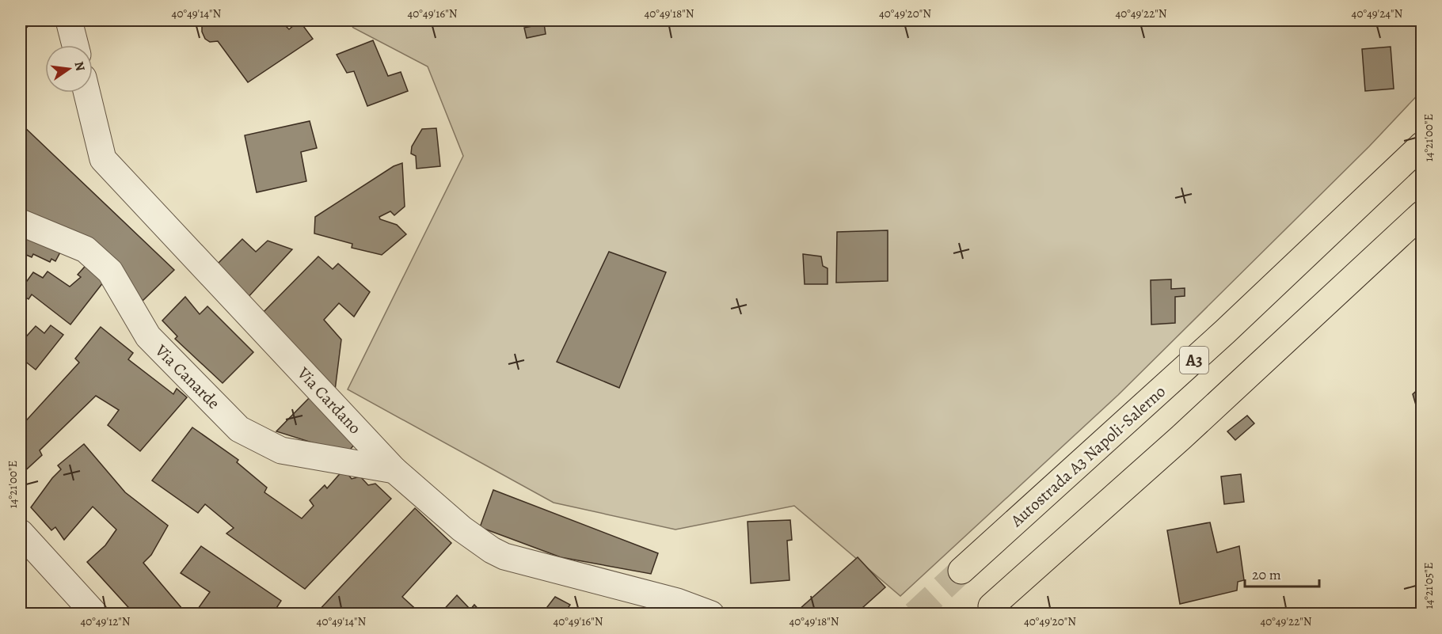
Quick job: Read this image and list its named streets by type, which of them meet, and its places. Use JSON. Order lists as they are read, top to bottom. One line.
{"streets":{"highway":["A3","Autostrada A3 Napoli-Salerno"],"street":["Via Canarde","Via Cardano"]},"crossings":[["Via Canarde","Via Cardano"]],"scale_bar":"20 m","north":"right","coordinates":["40°49'14\"N","40°49'16\"N","40°49'18\"N","40°49'20\"N","40°49'22\"N","40°49'24\"N","14°21'00\"E","14°21'05\"E","40°49'12\"N"]}
